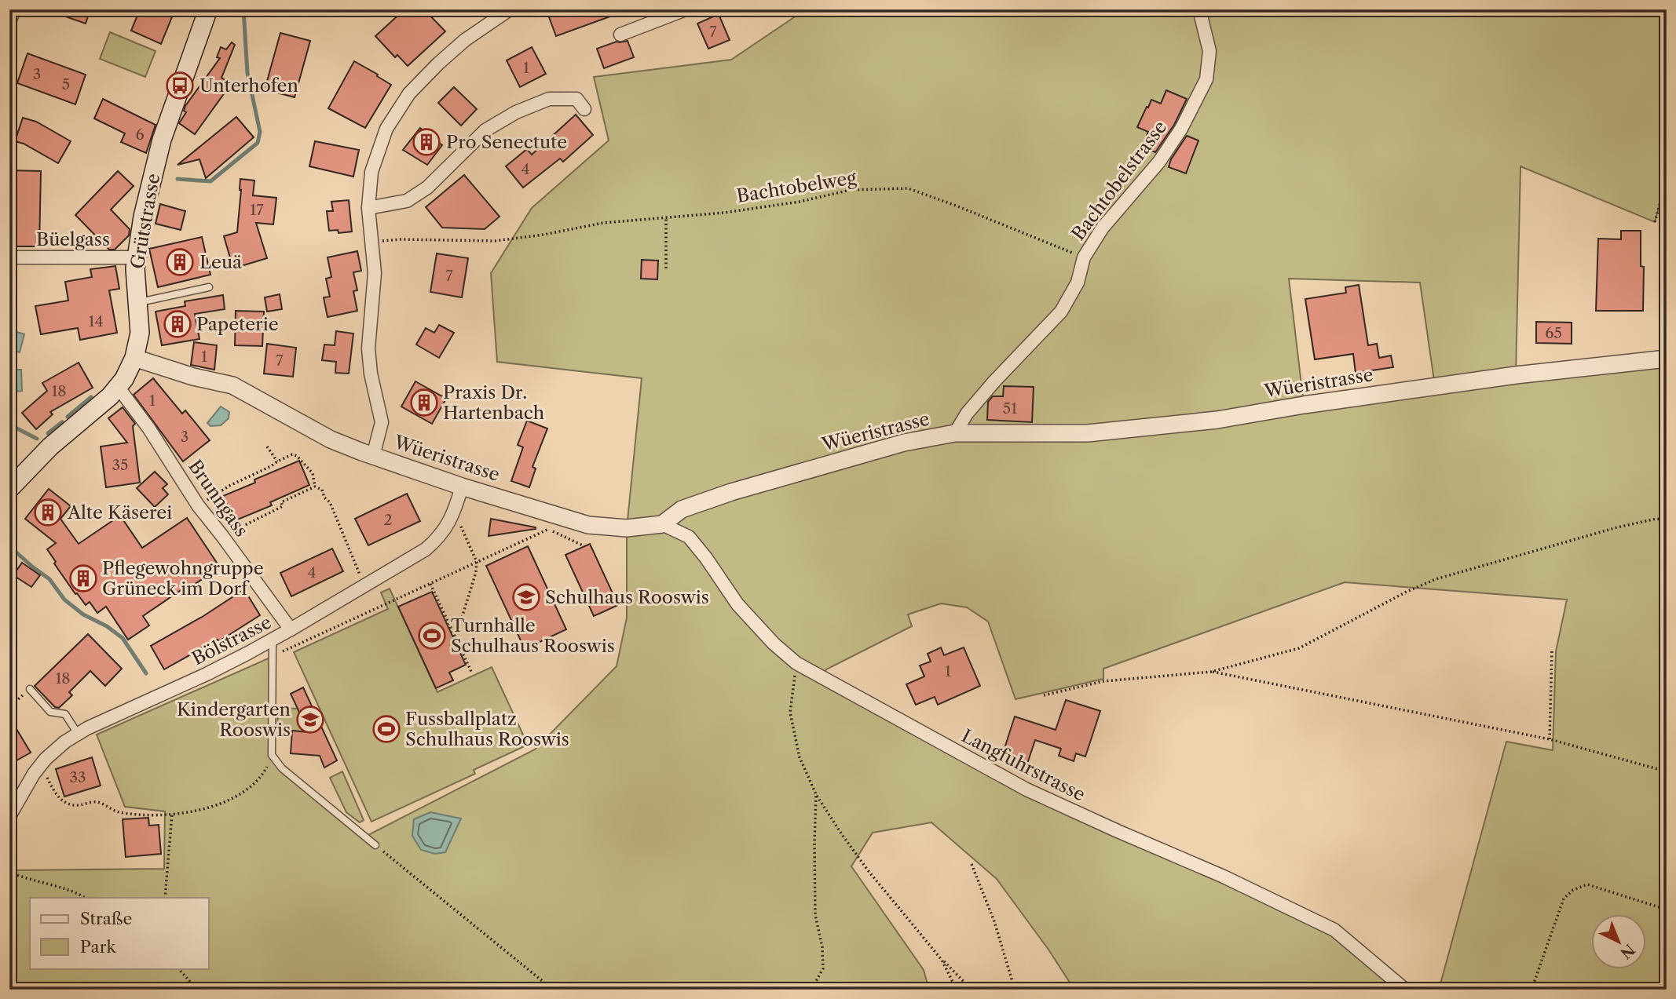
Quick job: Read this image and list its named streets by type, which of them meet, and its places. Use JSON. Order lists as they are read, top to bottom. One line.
{"streets":{"main road":["Grütstrasse"],"street":["Bachtobelstrasse","Büelgass","Wüeristrasse","Brunngass","Bölstrasse","Langfuhrstrasse"],"path":["Bachtobelweg"]},"crossings":[["Bachtobelstrasse","Bachtobelweg"],["Bachtobelstrasse","Wüeristrasse"],["Grütstrasse","Büelgass"],["Grütstrasse","Wüeristrasse"],["Grütstrasse","Brunngass"],["Wüeristrasse","Bölstrasse"],["Wüeristrasse","Langfuhrstrasse"],["Brunngass","Bölstrasse"]],"places":{"bus stop":["Unterhofen"],"building":["Pro Senectute","Leuä","Papeterie","Praxis Dr. Hartenbach","Alte Käserei","Pflegewohngruppe Grüneck im Dorf"],"school or university":["Schulhaus Rooswis","Kindergarten Rooswis"],"sports":["Turnhalle Schulhaus Rooswis","Fussballplatz Schulhaus Rooswis"]},"house_numbers":["7","1","3","5","6","4","17","7","14","65","1","7","18","1","51","3","35","2","4","1","18","33"],"legend":["Straße","Park"],"north":"bottom right"}
